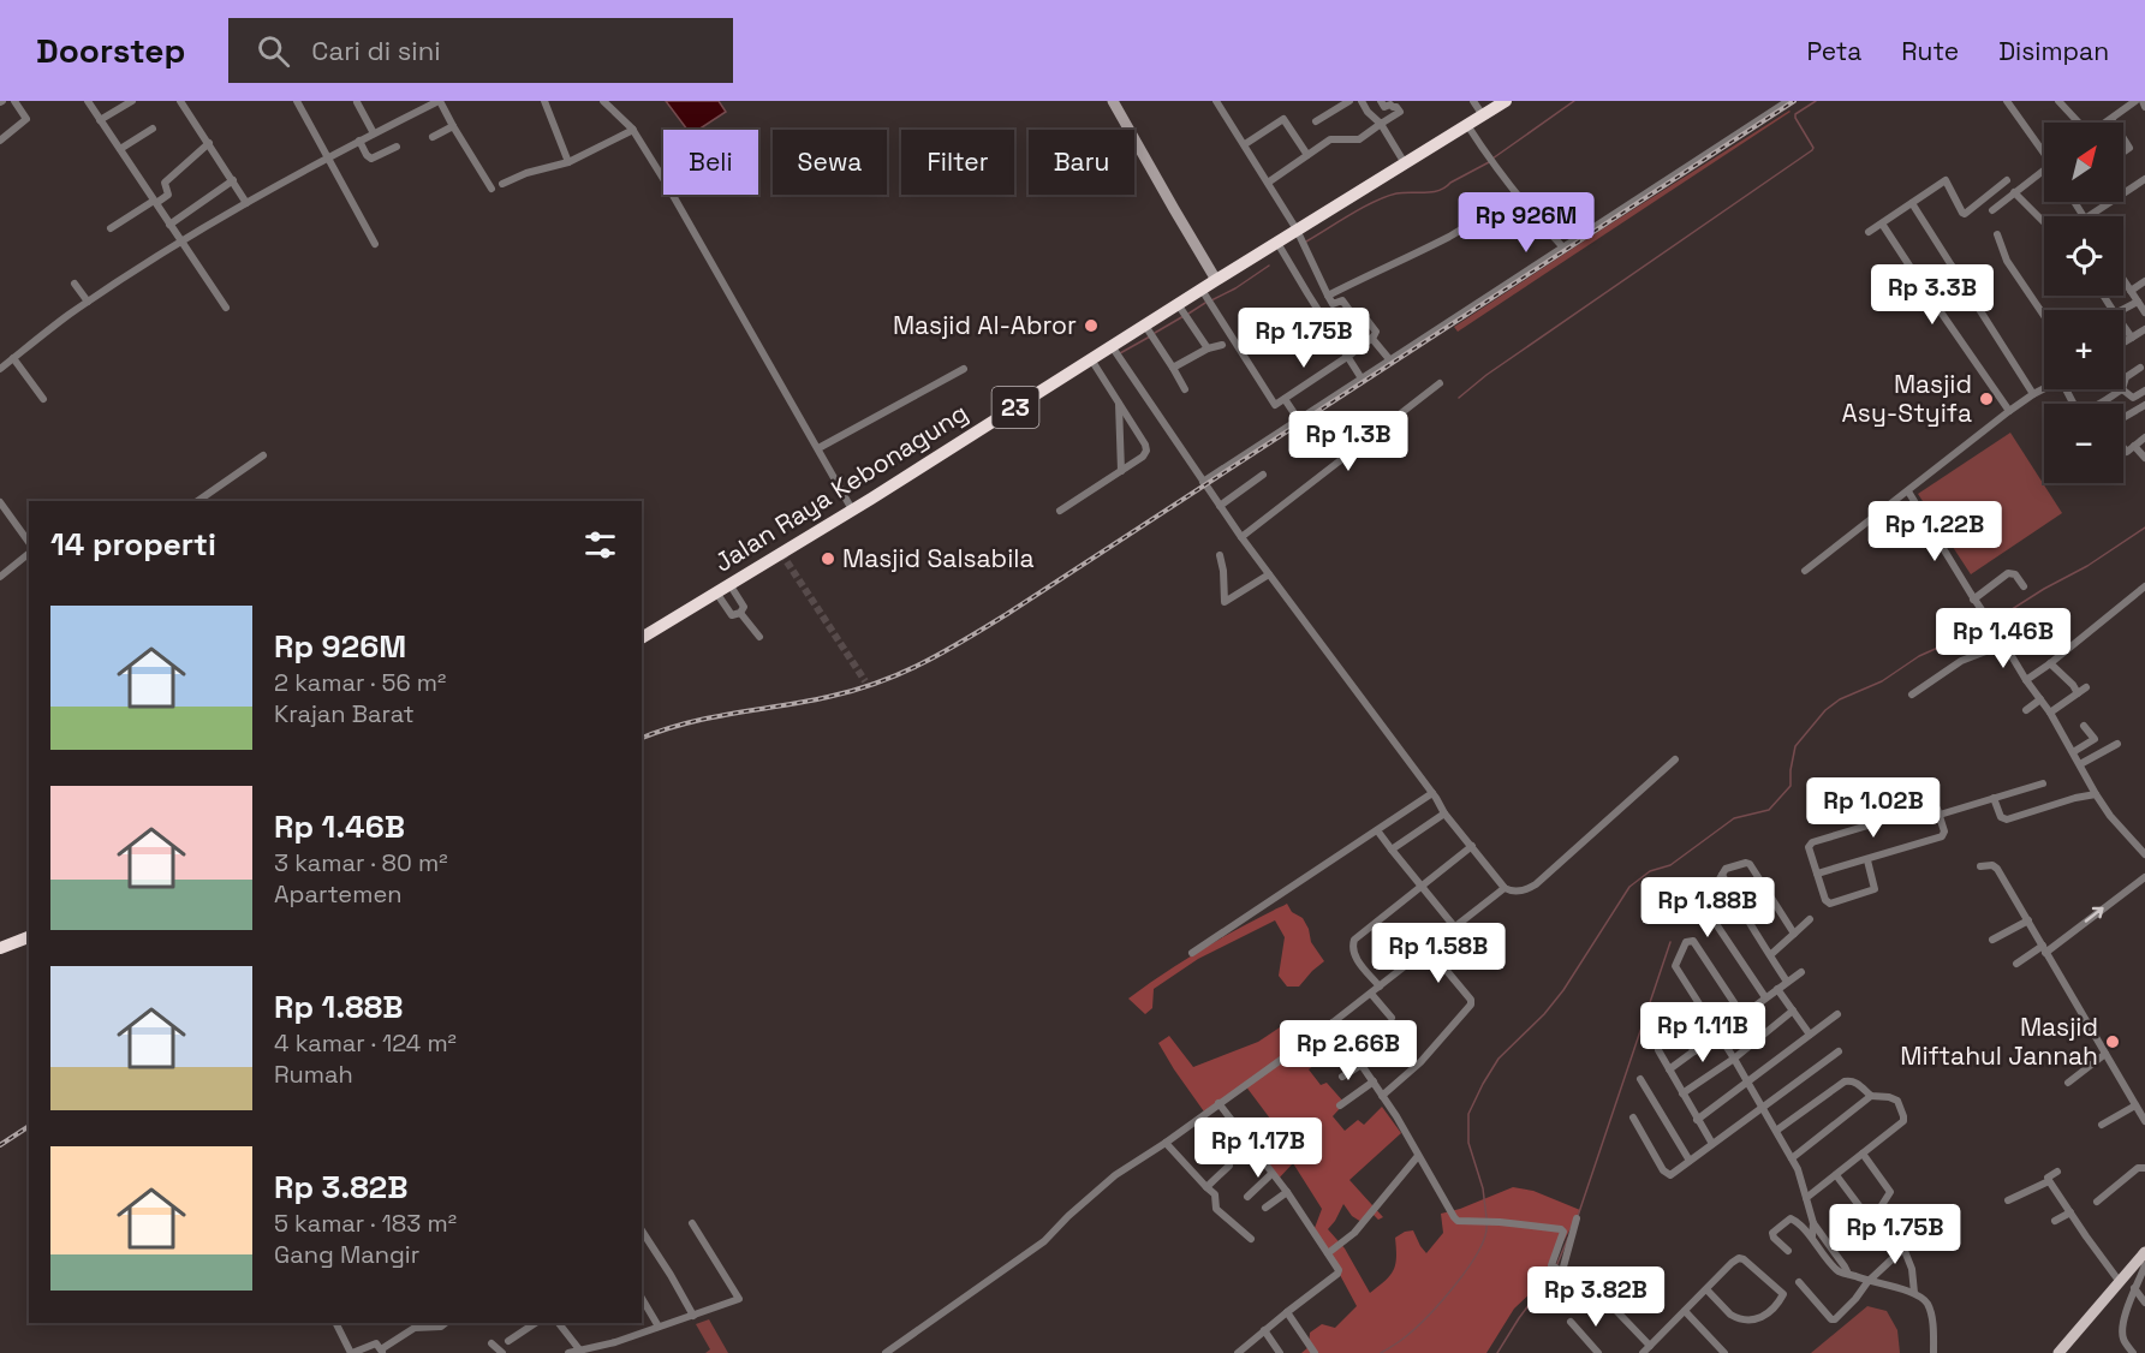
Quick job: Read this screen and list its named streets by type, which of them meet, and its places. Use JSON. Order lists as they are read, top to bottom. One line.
{"streets":{"highway":["23","Jalan Raya Kebonagung"]},"places":["Masjid Al-Abror","Masjid Asy-Styifa","Masjid Salsabila","Masjid Miftahul Jannah"],"north":"top right","page":{"header":"Doorstep","search":"Cari di sini","nav":["Peta","Rute","Disimpan"],"map_buttons":["+","−"],"chip":["Beli","Sewa","Filter","Baru"],"price":["Rp 926M","Rp 3.3B","Rp 1.75B","Rp 1.3B","Rp 1.22B","Rp 1.46B","Rp 1.02B","Rp 1.88B","Rp 1.58B","Rp 1.11B","Rp 2.66B","Rp 1.17B","Rp 1.75B","Rp 3.82B"],"heading":"14 properti","list":[{"name":"Rp 926M","note":"2 kamar · 56 m² · Krajan Barat"},{"name":"Rp 1.46B","note":"3 kamar · 80 m² · Apartemen"},{"name":"Rp 1.88B","note":"4 kamar · 124 m² · Rumah"},{"name":"Rp 3.82B","note":"5 kamar · 183 m² · Gang Mangir"}]}}
